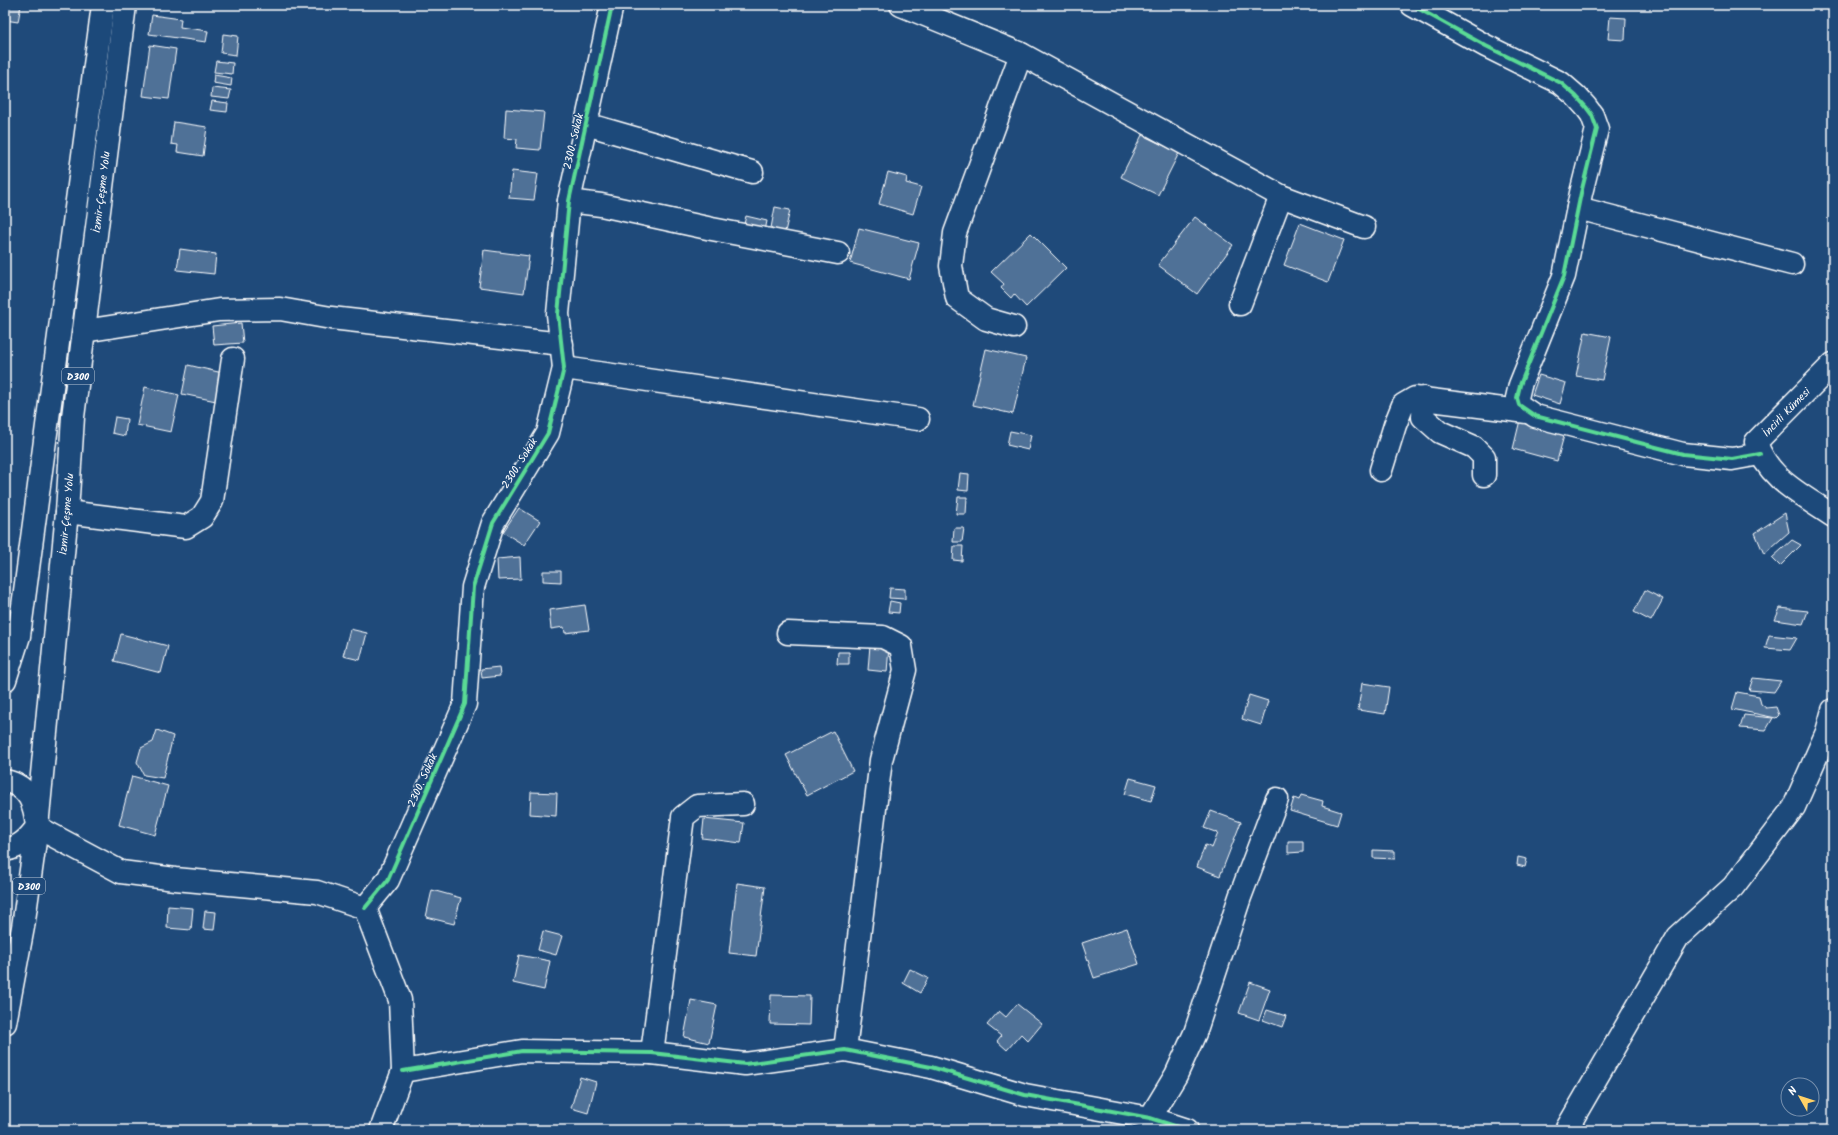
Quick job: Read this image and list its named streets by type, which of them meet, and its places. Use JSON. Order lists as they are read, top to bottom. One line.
{"streets":{"main road":["2300. Sokak","İzmir-Çeşme Yolu","D300","İncirli Kümesi"]},"north":"top left"}
